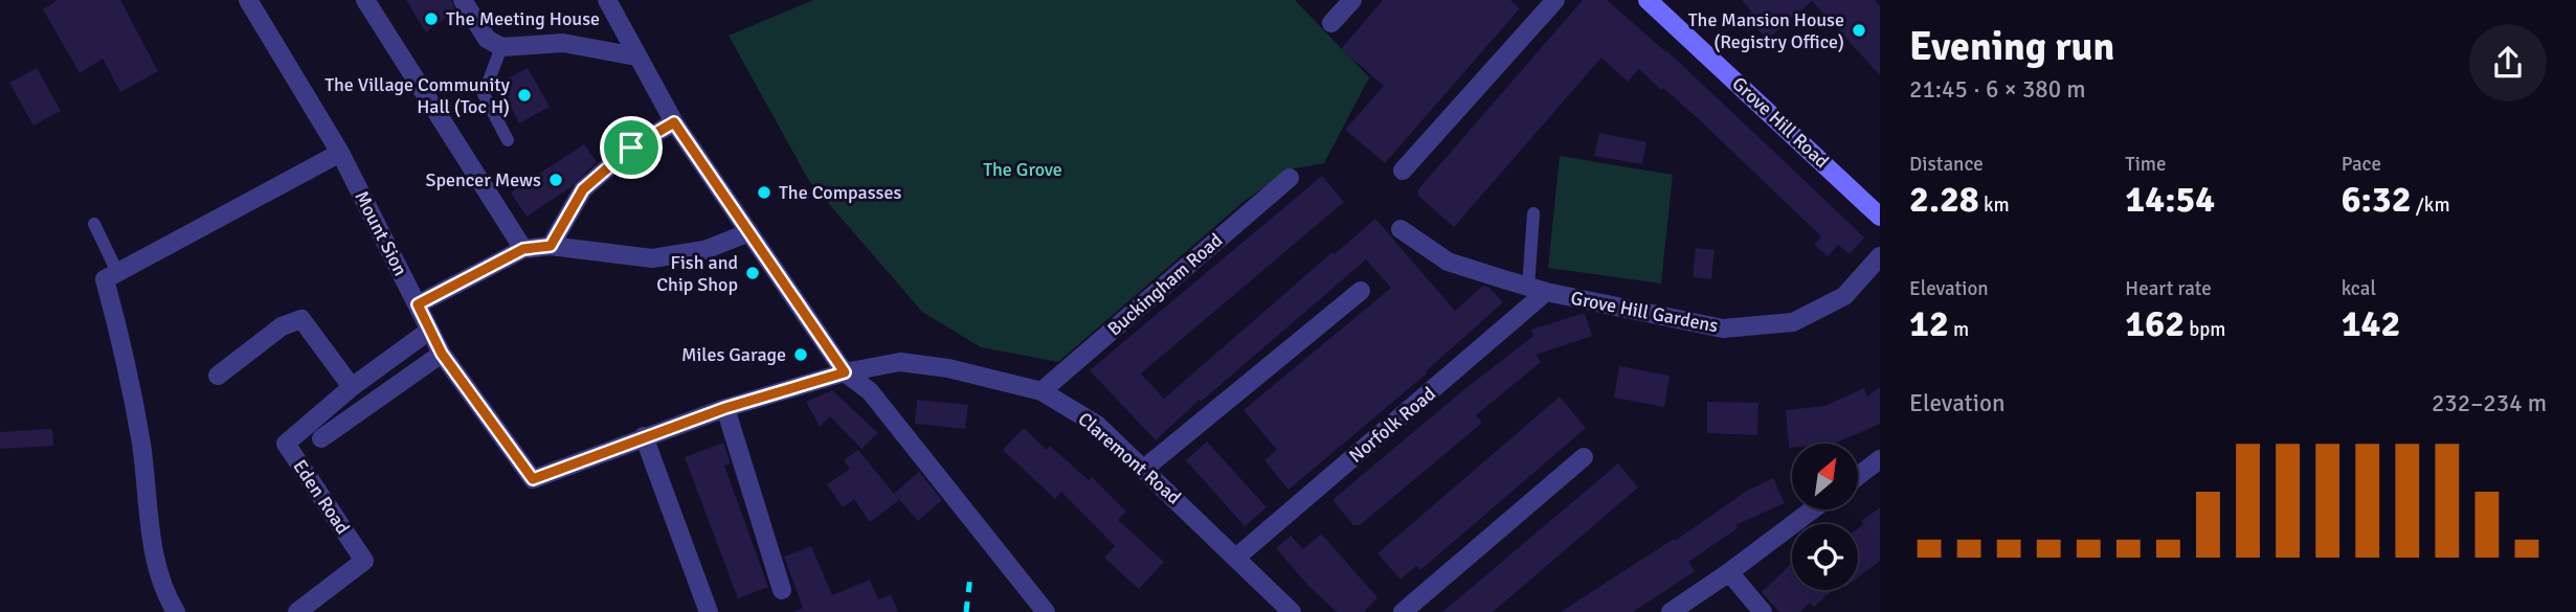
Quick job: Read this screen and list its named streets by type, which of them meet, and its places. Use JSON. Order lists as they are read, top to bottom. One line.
{"streets":{"main road":["Grove Hill Road"],"street":["Mount Sion","Buckingham Road","Grove Hill Gardens","Norfolk Road","Claremont Road","Eden Road"]},"crossings":[["Mount Sion","Claremont Road"],["Mount Sion","Eden Road"],["Buckingham Road","Claremont Road"],["Grove Hill Gardens","Norfolk Road"],["Norfolk Road","Claremont Road"]],"parks":["The Grove"],"places":["The Meeting House","The Mansion House (Registry Office)","The Village Community Hall (Toc H)","Spencer Mews","The Compasses","Fish and Chip Shop","Miles Garage"],"north":"top right","page":{"heading":["Evening run","21:45 · 6 × 380 m"],"stats":[["Distance","2.28 km"],["Time","14:54"],["Pace","6:32 /km"],["Elevation","12 m"],["Heart rate","162 bpm"],["kcal","142"]],"chart":["Elevation","232–234 m"]}}
